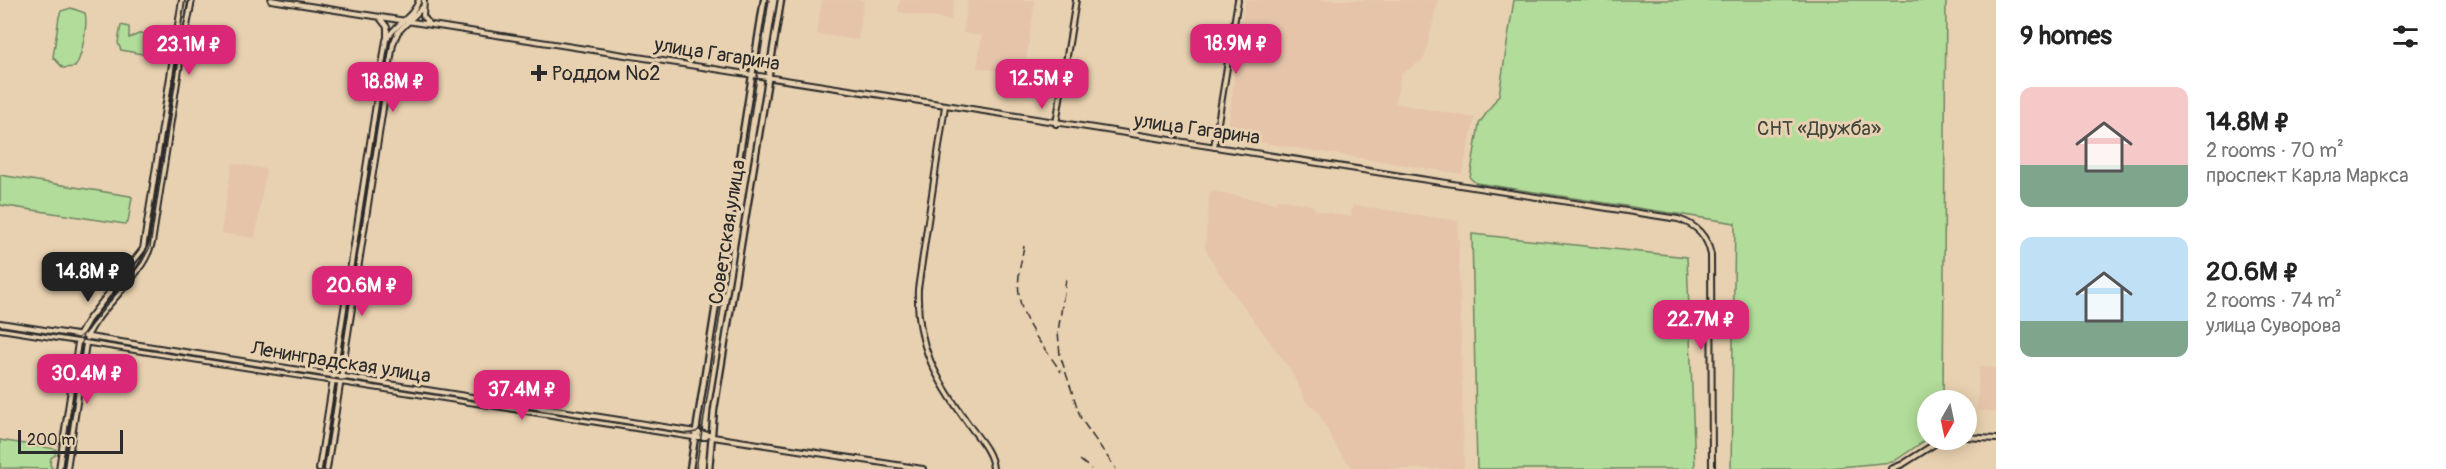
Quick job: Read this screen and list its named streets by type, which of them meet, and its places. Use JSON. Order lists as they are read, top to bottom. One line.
{"streets":{"main road":["улица Гагарина","Советская улица","Ленинградская улица"]},"crossings":[["улица Гагарина","Советская улица"],["Советская улица","Ленинградская улица"]],"parks":["СНТ «Дружба»"],"places":{"health":["Роддом №2"]},"scale_bar":"200 m","north":"bottom","page":{"heading":"9 homes","price":["18.9M ₽","23.1M ₽","12.5M ₽","18.8M ₽","14.8M ₽","20.6M ₽","22.7M ₽","30.4M ₽","37.4M ₽"],"list":[{"name":"14.8M ₽","note":"2 rooms · 70 m² · проспект Карла Маркса"},{"name":"20.6M ₽","note":"2 rooms · 74 m² · улица Суворова"}],"scale":"200 m"}}
